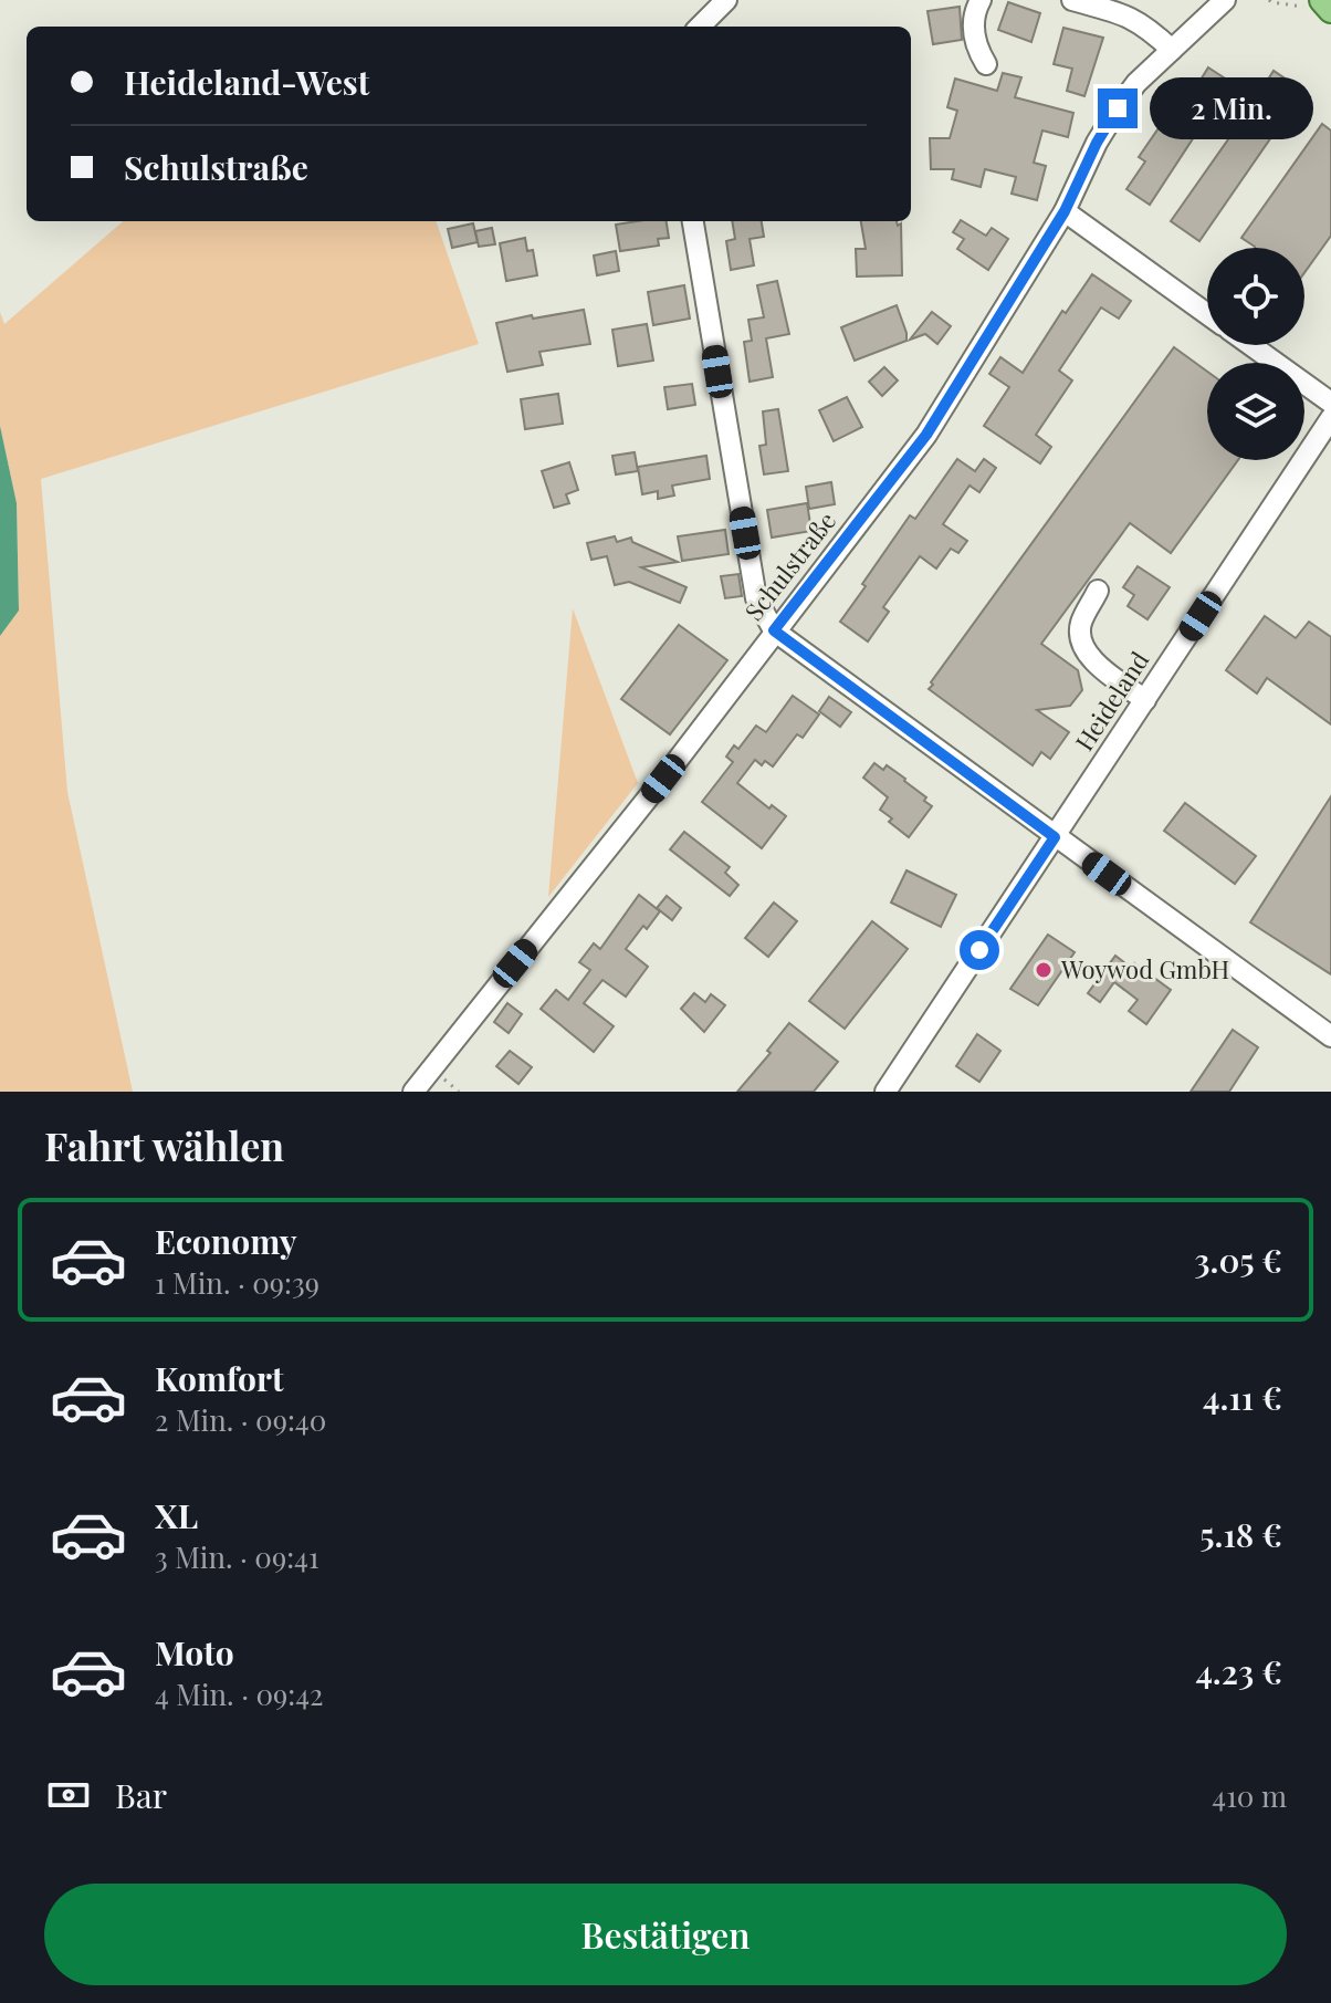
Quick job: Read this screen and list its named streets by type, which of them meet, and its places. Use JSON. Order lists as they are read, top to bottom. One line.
{"streets":{"street":["Schulstraße","Heideland"]},"places":["Woywod GmbH"],"page":{"banner":["Heideland-West","Schulstraße"],"bubble":"2 Min.","heading":"Fahrt wählen","list":[{"name":"Economy","note":"1 Min. · 09:39","value":"3.05 €"},{"name":"Komfort","note":"2 Min. · 09:40","value":"4.11 €"},{"name":"XL","note":"3 Min. · 09:41","value":"5.18 €"},{"name":"Moto","note":"4 Min. · 09:42","value":"4.23 €"}],"pay":["Bar","410 m"],"buttons":"Bestätigen"}}
